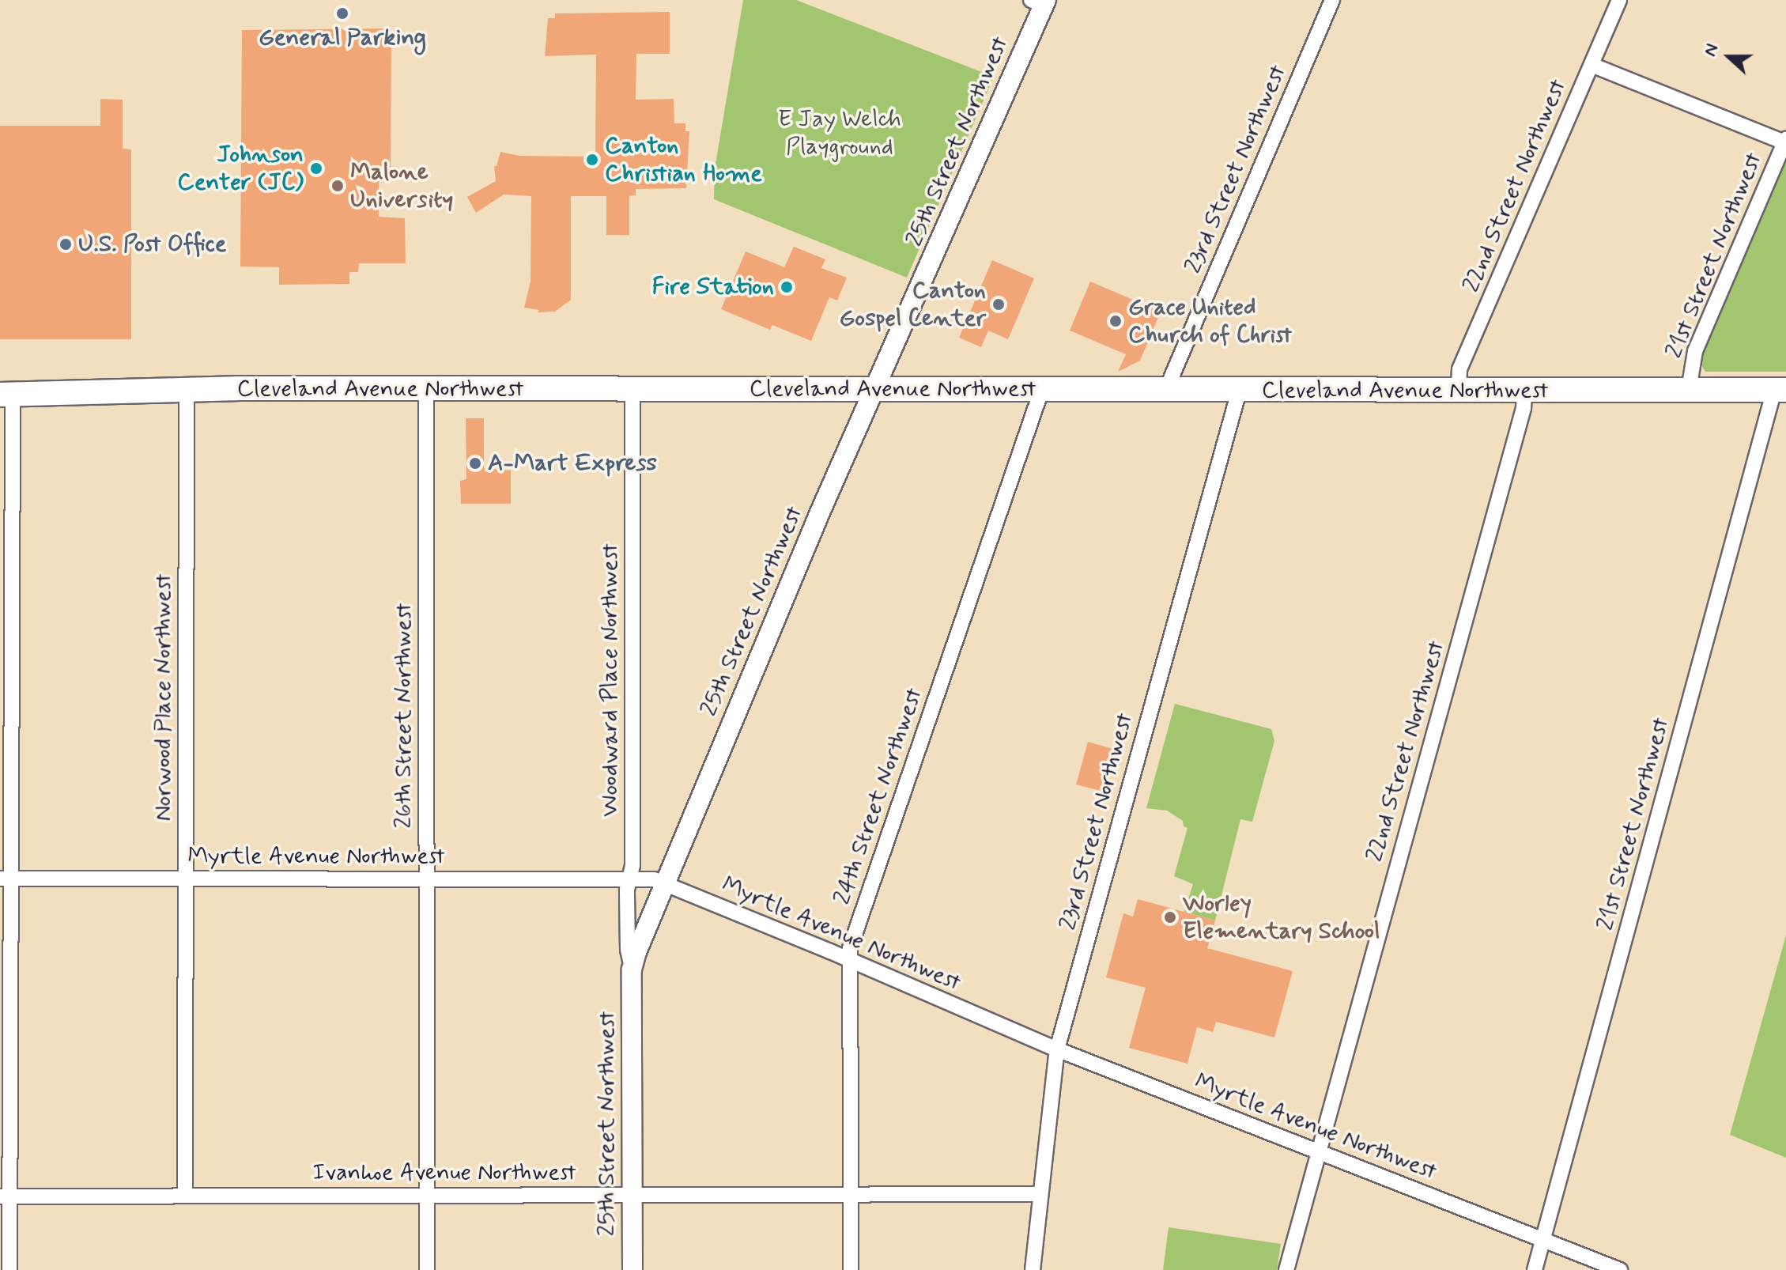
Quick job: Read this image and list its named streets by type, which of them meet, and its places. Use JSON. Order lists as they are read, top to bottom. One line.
{"streets":{"main road":["Cleveland Avenue Northwest"],"street":["25th Street Northwest","23rd Street Northwest","22nd Street Northwest","21st Street Northwest","Woodward Place Northwest","Norwood Place Northwest","26th Street Northwest","24th Street Northwest","Myrtle Avenue Northwest","Ivanhoe Avenue Northwest"]},"crossings":[["25th Street Northwest","Cleveland Avenue Northwest"],["25th Street Northwest","Woodward Place Northwest"],["25th Street Northwest","Myrtle Avenue Northwest"],["25th Street Northwest","Ivanhoe Avenue Northwest"],["23rd Street Northwest","Cleveland Avenue Northwest"],["23rd Street Northwest","Myrtle Avenue Northwest"],["23rd Street Northwest","Ivanhoe Avenue Northwest"],["22nd Street Northwest","Cleveland Avenue Northwest"],["22nd Street Northwest","Myrtle Avenue Northwest"],["21st Street Northwest","Cleveland Avenue Northwest"],["21st Street Northwest","Myrtle Avenue Northwest"],["Cleveland Avenue Northwest","Woodward Place Northwest"],["Cleveland Avenue Northwest","Norwood Place Northwest"],["Cleveland Avenue Northwest","26th Street Northwest"],["Cleveland Avenue Northwest","24th Street Northwest"],["Woodward Place Northwest","Myrtle Avenue Northwest"],["Norwood Place Northwest","Myrtle Avenue Northwest"],["Norwood Place Northwest","Ivanhoe Avenue Northwest"],["26th Street Northwest","Myrtle Avenue Northwest"],["26th Street Northwest","Ivanhoe Avenue Northwest"],["24th Street Northwest","Myrtle Avenue Northwest"],["24th Street Northwest","Ivanhoe Avenue Northwest"]],"parks":["E Jay Welch Playground"],"places":["General Parking","Canton Christian Home","Johnson Center (JC)","Malone University","U.S. Post Office","Fire Station","Canton Gospel Center","Grace United Church of Christ","A-Mart Express","Worley Elementary School"],"north":"left"}
